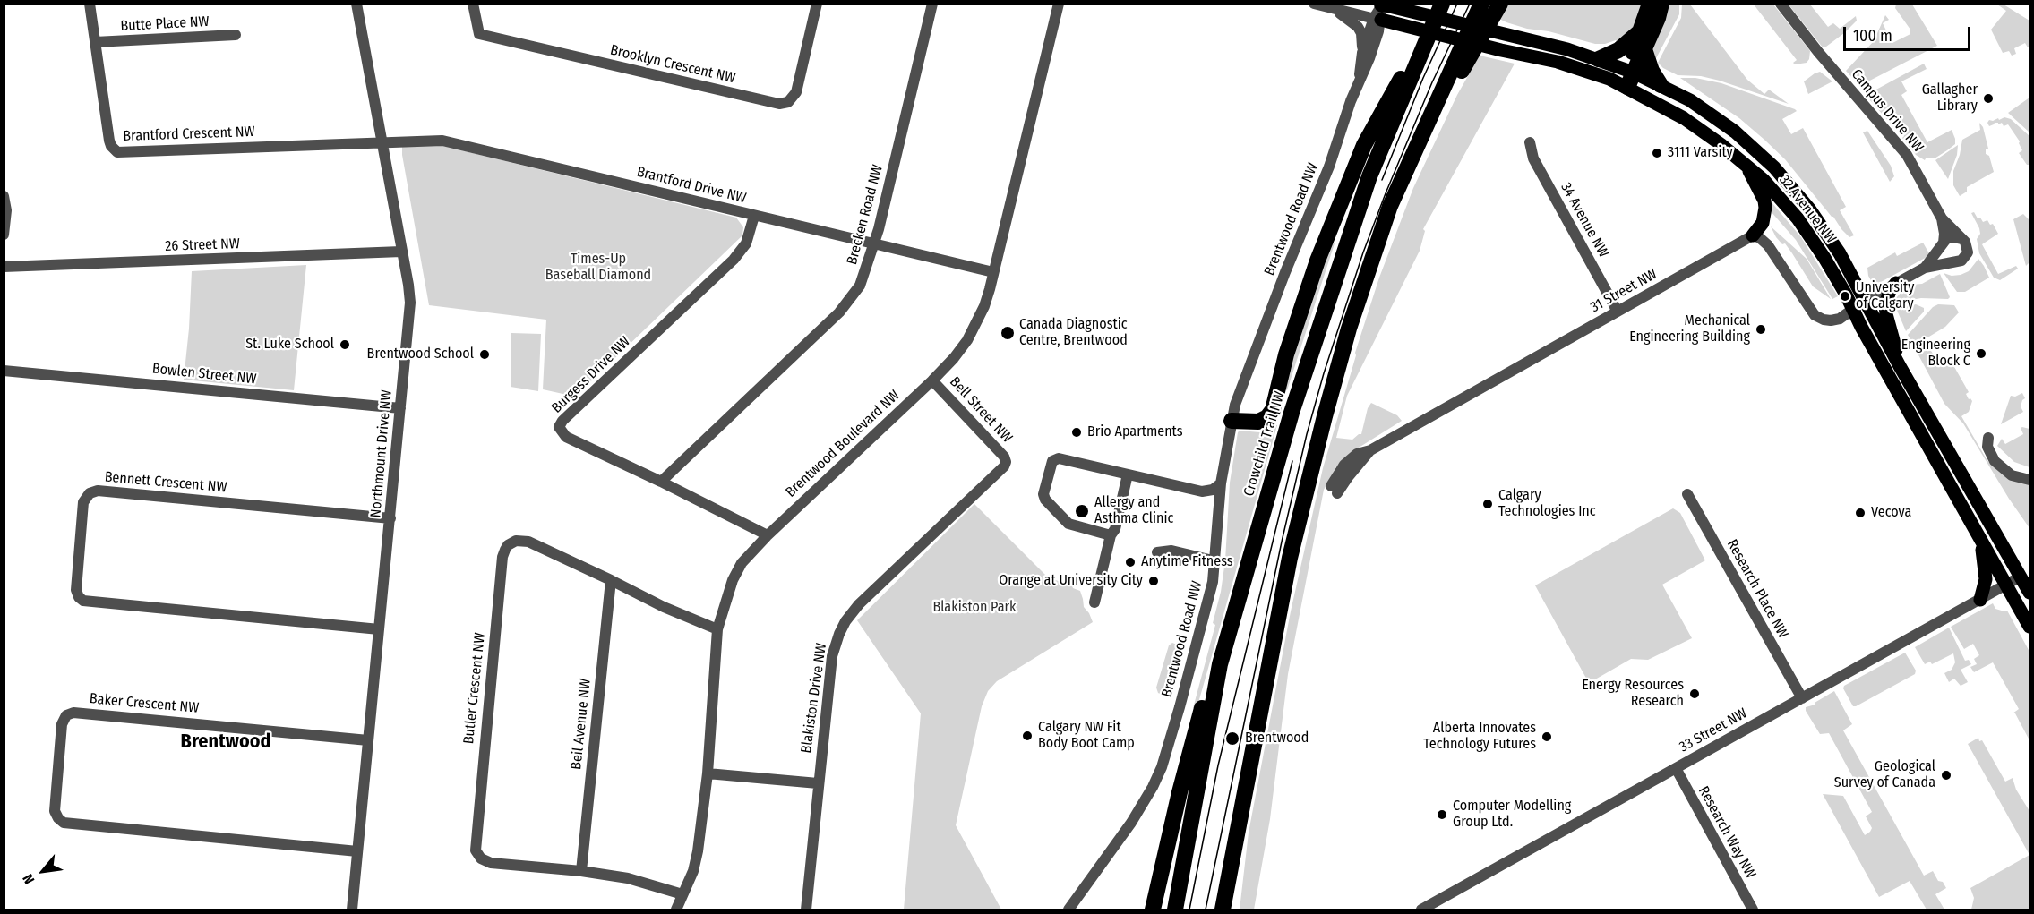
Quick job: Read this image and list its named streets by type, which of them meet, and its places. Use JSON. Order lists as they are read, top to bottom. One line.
{"streets":{"highway":["Crowchild Trail NW"],"main road":["32 Avenue NW"],"street":["Butte Place NW","Brooklyn Crescent NW","Campus Drive NW","Brantford Crescent NW","Brantford Drive NW","Brecken Road NW","Brentwood Road NW","34 Avenue NW","26 Street NW","31 Street NW","Bowlen Street NW","Burgess Drive NW","Bell Street NW","Brentwood Boulevard NW","Northmount Drive NW","Bennett Crescent NW","Research Place NW","Butler Crescent NW","Blakiston Drive NW","Baker Crescent NW","Beil Avenue NW","33 Street NW","Research Way NW"]},"crossings":[["Butte Place NW","Brantford Crescent NW"],["Brantford Crescent NW","Brantford Drive NW"],["Brantford Crescent NW","Northmount Drive NW"],["Brantford Drive NW","Brecken Road NW"],["Brantford Drive NW","Burgess Drive NW"],["Brantford Drive NW","Brentwood Boulevard NW"],["Brantford Drive NW","Northmount Drive NW"],["32 Avenue NW","Brentwood Road NW"],["32 Avenue NW","33 Street NW"],["Brecken Road NW","Burgess Drive NW"],["34 Avenue NW","31 Street NW"],["26 Street NW","Northmount Drive NW"],["Bowlen Street NW","Northmount Drive NW"],["Burgess Drive NW","Brentwood Boulevard NW"],["Bell Street NW","Brentwood Boulevard NW"],["Bell Street NW","Blakiston Drive NW"],["Brentwood Boulevard NW","Butler Crescent NW"],["Northmount Drive NW","Bennett Crescent NW"],["Northmount Drive NW","Baker Crescent NW"],["Research Place NW","33 Street NW"],["Butler Crescent NW","Beil Avenue NW"],["33 Street NW","Research Way NW"]],"districts":["Brentwood"],"parks":["Times-Up Baseball Diamond","Blakiston Park"],"places":["Gallagher Library","3111 Varsity","University of Calgary","Mechanical Engineering Building","Canada Diagnostic Centre, Brentwood","St. Luke School","Engineering Block C","Brentwood School","Brio Apartments","Calgary Technologies Inc","Allergy and Asthma Clinic","Vecova","Anytime Fitness","Orange at University City","Energy Resources Research","Calgary NW Fit Body Boot Camp","Alberta Innovates Technology Futures","Brentwood","Geological Survey of Canada","Computer Modelling Group Ltd."],"scale_bar":"100 m","north":"bottom left"}
